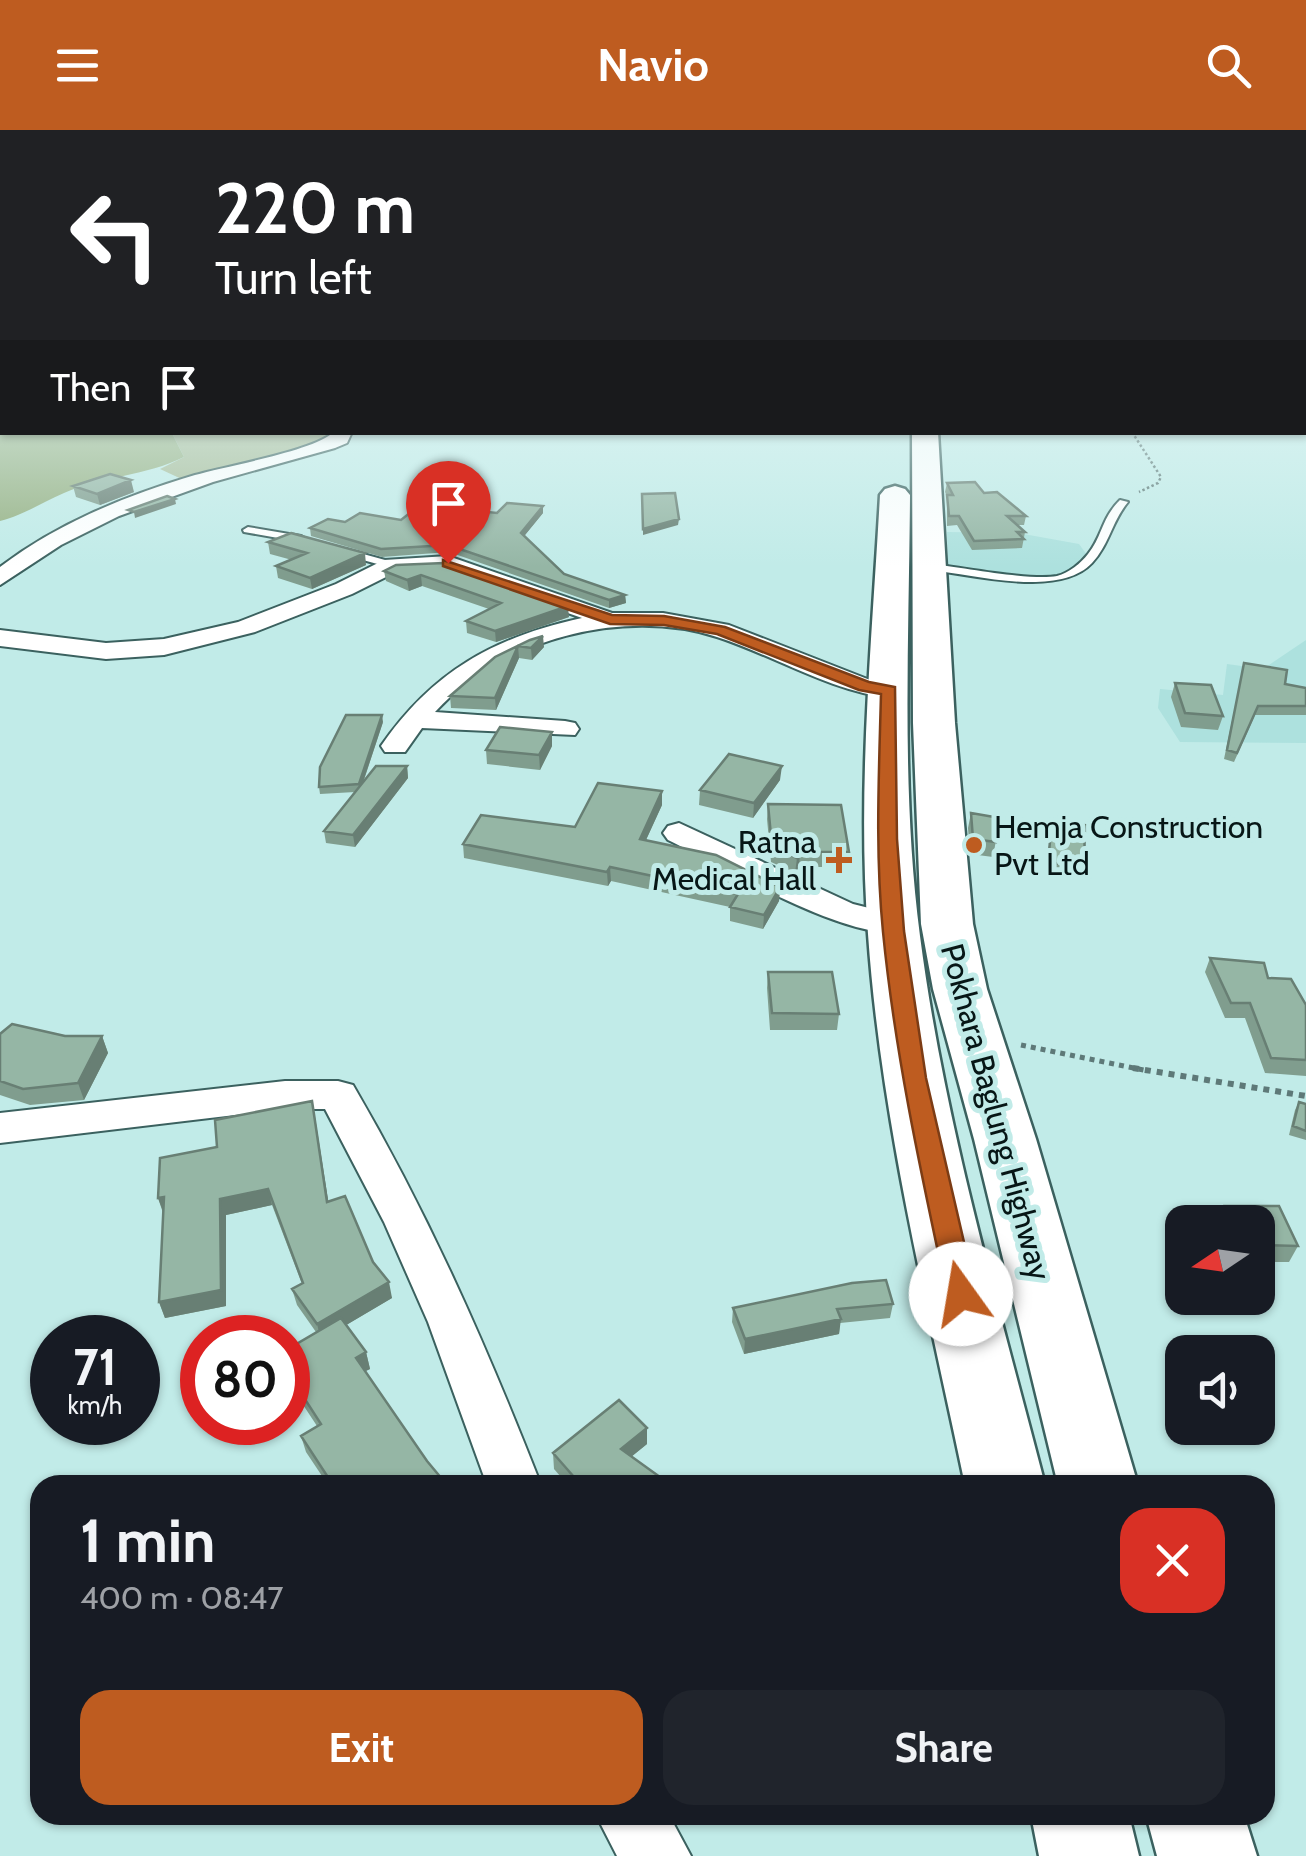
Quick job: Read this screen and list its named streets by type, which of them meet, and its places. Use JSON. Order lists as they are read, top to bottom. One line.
{"streets":{"highway":["Pokhara Baglung Highway"]},"places":{"other":["Hemja Construction Pvt Ltd"],"health":["Ratna Medical Hall"]},"north":"left","page":{"header":"Navio","turn":["220 m","Turn left"],"then":"Then","speed":"71 km/h","limit":"80","heading":["1 min","400 m · 08:47"],"buttons":["Exit","Share"]}}
